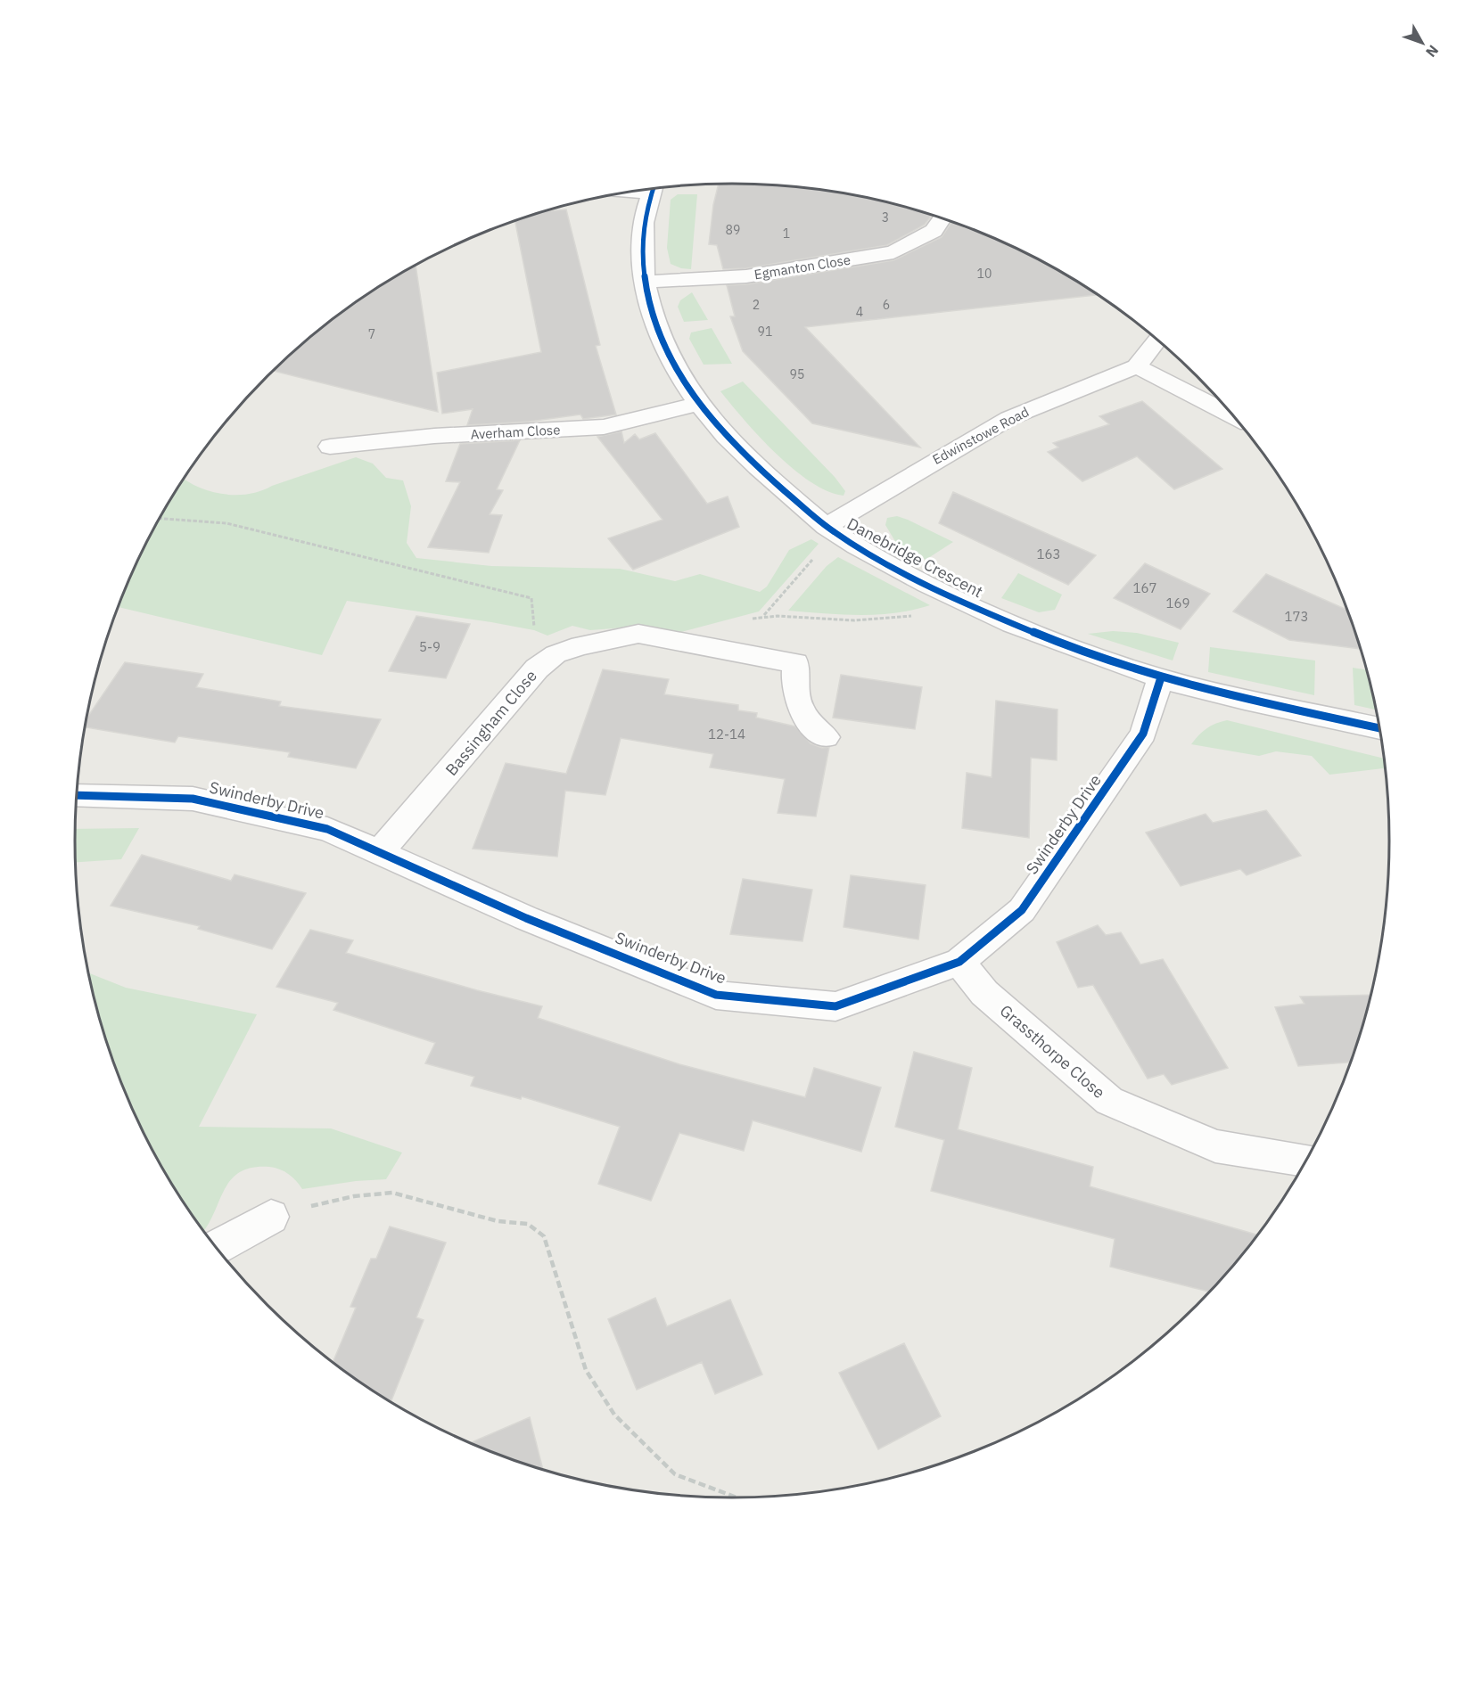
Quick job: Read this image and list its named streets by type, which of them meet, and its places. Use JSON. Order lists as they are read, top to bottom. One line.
{"streets":{"street":["Egmanton Close","Averham Close","Edwinstowe Road","Danebridge Crescent","Bassingham Close","Swinderby Drive","Grassthorpe Close"]},"crossings":[["Egmanton Close","Danebridge Crescent"],["Averham Close","Danebridge Crescent"],["Edwinstowe Road","Danebridge Crescent"],["Danebridge Crescent","Swinderby Drive"],["Bassingham Close","Swinderby Drive"],["Swinderby Drive","Grassthorpe Close"]],"house_numbers":["3","89","1","10","2","6","4","91","7","95","163","167","169","173","5-9","12-14"],"north":"bottom right"}
